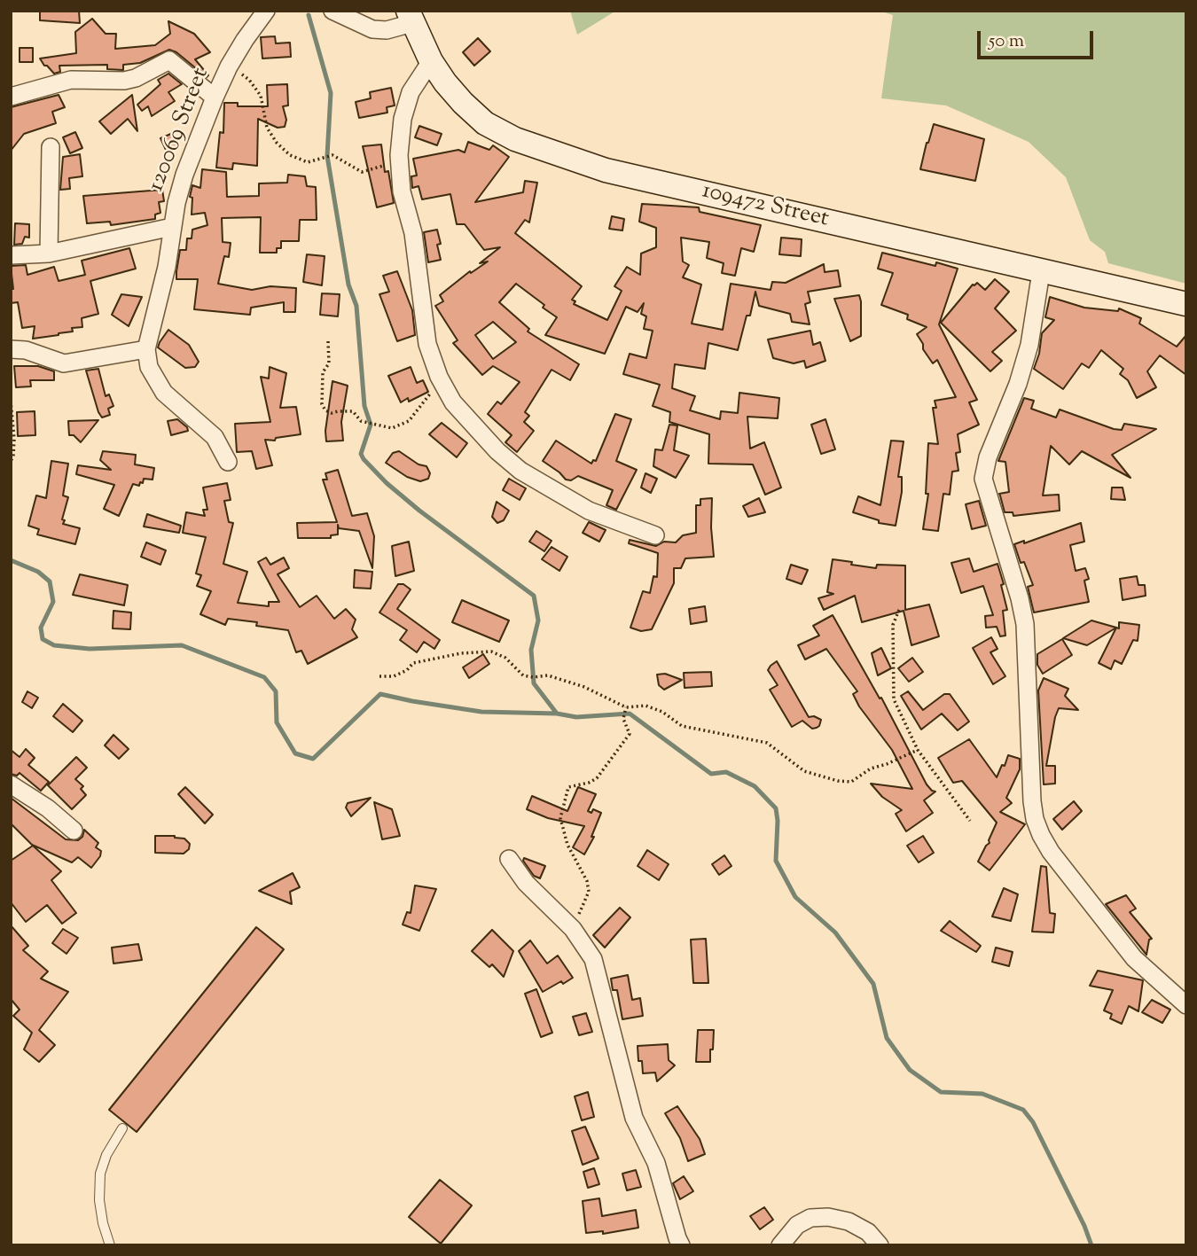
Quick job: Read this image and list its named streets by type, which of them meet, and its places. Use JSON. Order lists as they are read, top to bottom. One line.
{"streets":{"street":["120069 Street","109472 Street"]},"scale_bar":"50 m"}
